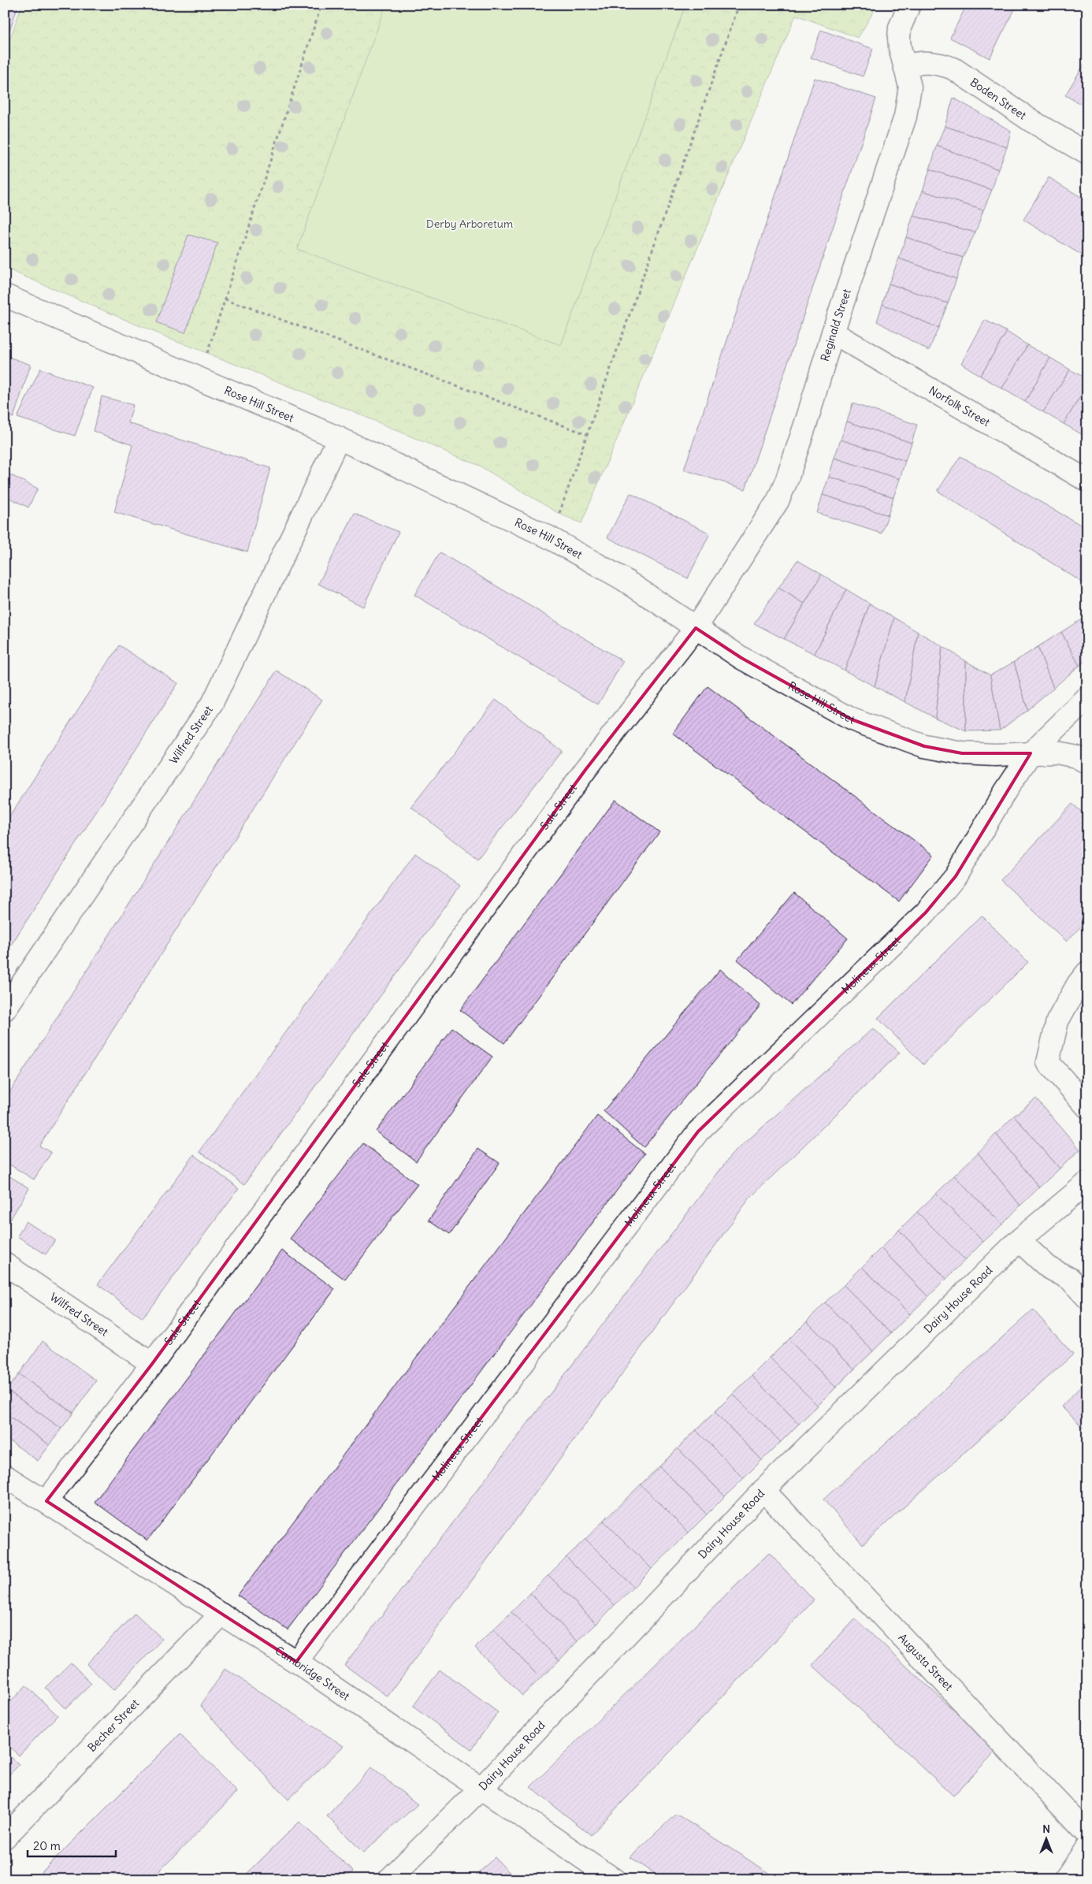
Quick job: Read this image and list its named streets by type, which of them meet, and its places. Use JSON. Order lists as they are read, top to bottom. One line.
{"streets":{"street":["Boden Street","Reginald Street","Rose Hill Street","Norfolk Street","Wilfred Street","Sale Street","Molineux Street","Dairy House Road","Augusta Street","Cambridge Street","Becher Street"]},"crossings":[["Boden Street","Reginald Street"],["Reginald Street","Rose Hill Street"],["Reginald Street","Norfolk Street"],["Reginald Street","Sale Street"],["Rose Hill Street","Wilfred Street"],["Rose Hill Street","Sale Street"],["Rose Hill Street","Molineux Street"],["Wilfred Street","Sale Street"],["Sale Street","Cambridge Street"],["Molineux Street","Cambridge Street"],["Dairy House Road","Augusta Street"],["Dairy House Road","Cambridge Street"],["Cambridge Street","Becher Street"]],"parks":["Derby Arboretum"],"scale_bar":"20 m","north":"top"}
